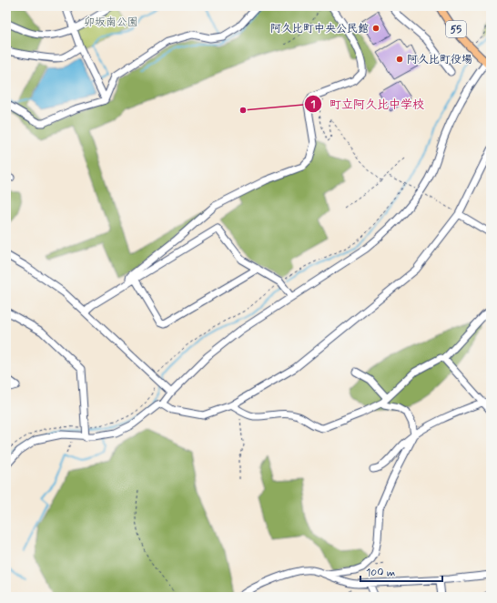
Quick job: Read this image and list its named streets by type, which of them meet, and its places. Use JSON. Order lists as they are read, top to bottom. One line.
{"streets":{"main road":["55"]},"parks":["卯坂南公園"],"places":["阿久比町中央公民館","阿久比町役場","町立阿久比中学校"],"scale_bar":"100 m"}
